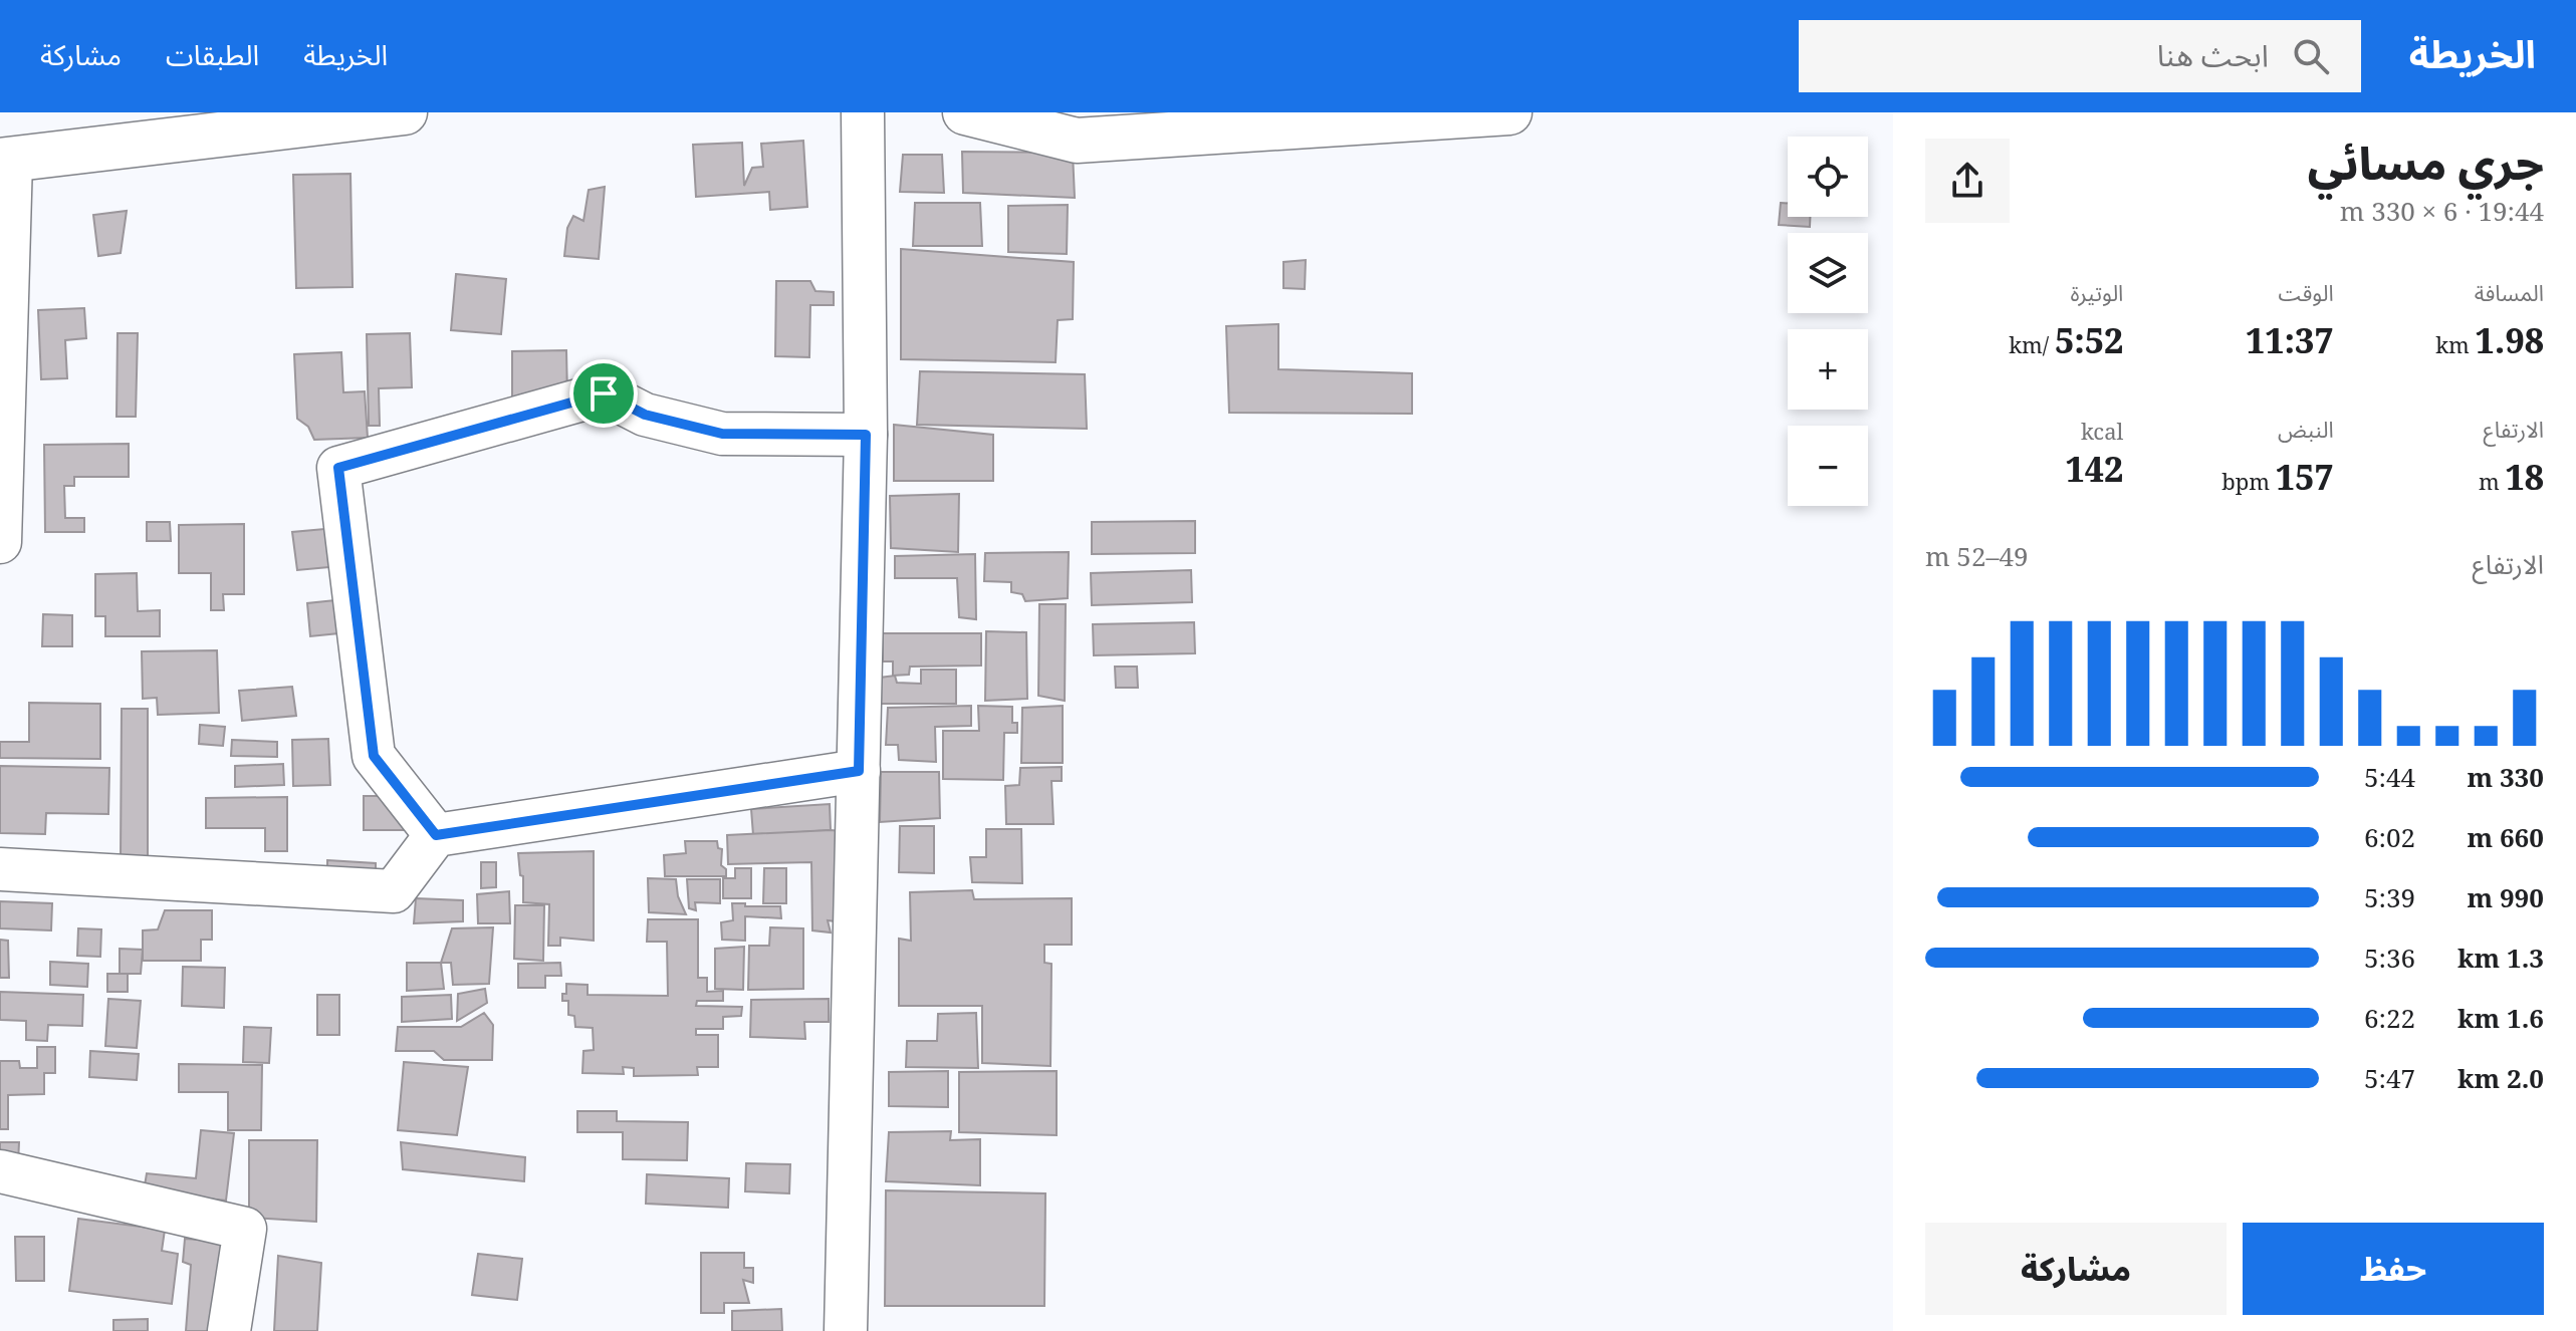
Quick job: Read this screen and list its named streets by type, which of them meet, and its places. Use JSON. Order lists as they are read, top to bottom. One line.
{"page":{"header":"الخريطة","search":"ابحث هنا","nav":["الخريطة","الطبقات","مشاركة"],"heading":["جري مسائي","19:44 · 6 × 330 m"],"map_buttons":["+","−"],"stats":[["المسافة","1.98 km"],["الوقت","11:37"],["الوتيرة","5:52 /km"],["الارتفاع","18 m"],["النبض","157 bpm"],["kcal","142"]],"chart":["الارتفاع","49–52 m"],"list":[{"name":"330 m","note":"5:44"},{"name":"660 m","note":"6:02"},{"name":"990 m","note":"5:39"},{"name":"1.3 km","note":"5:36"},{"name":"1.6 km","note":"6:22"},{"name":"2.0 km","note":"5:47"}],"buttons":["حفظ","مشاركة"]}}
